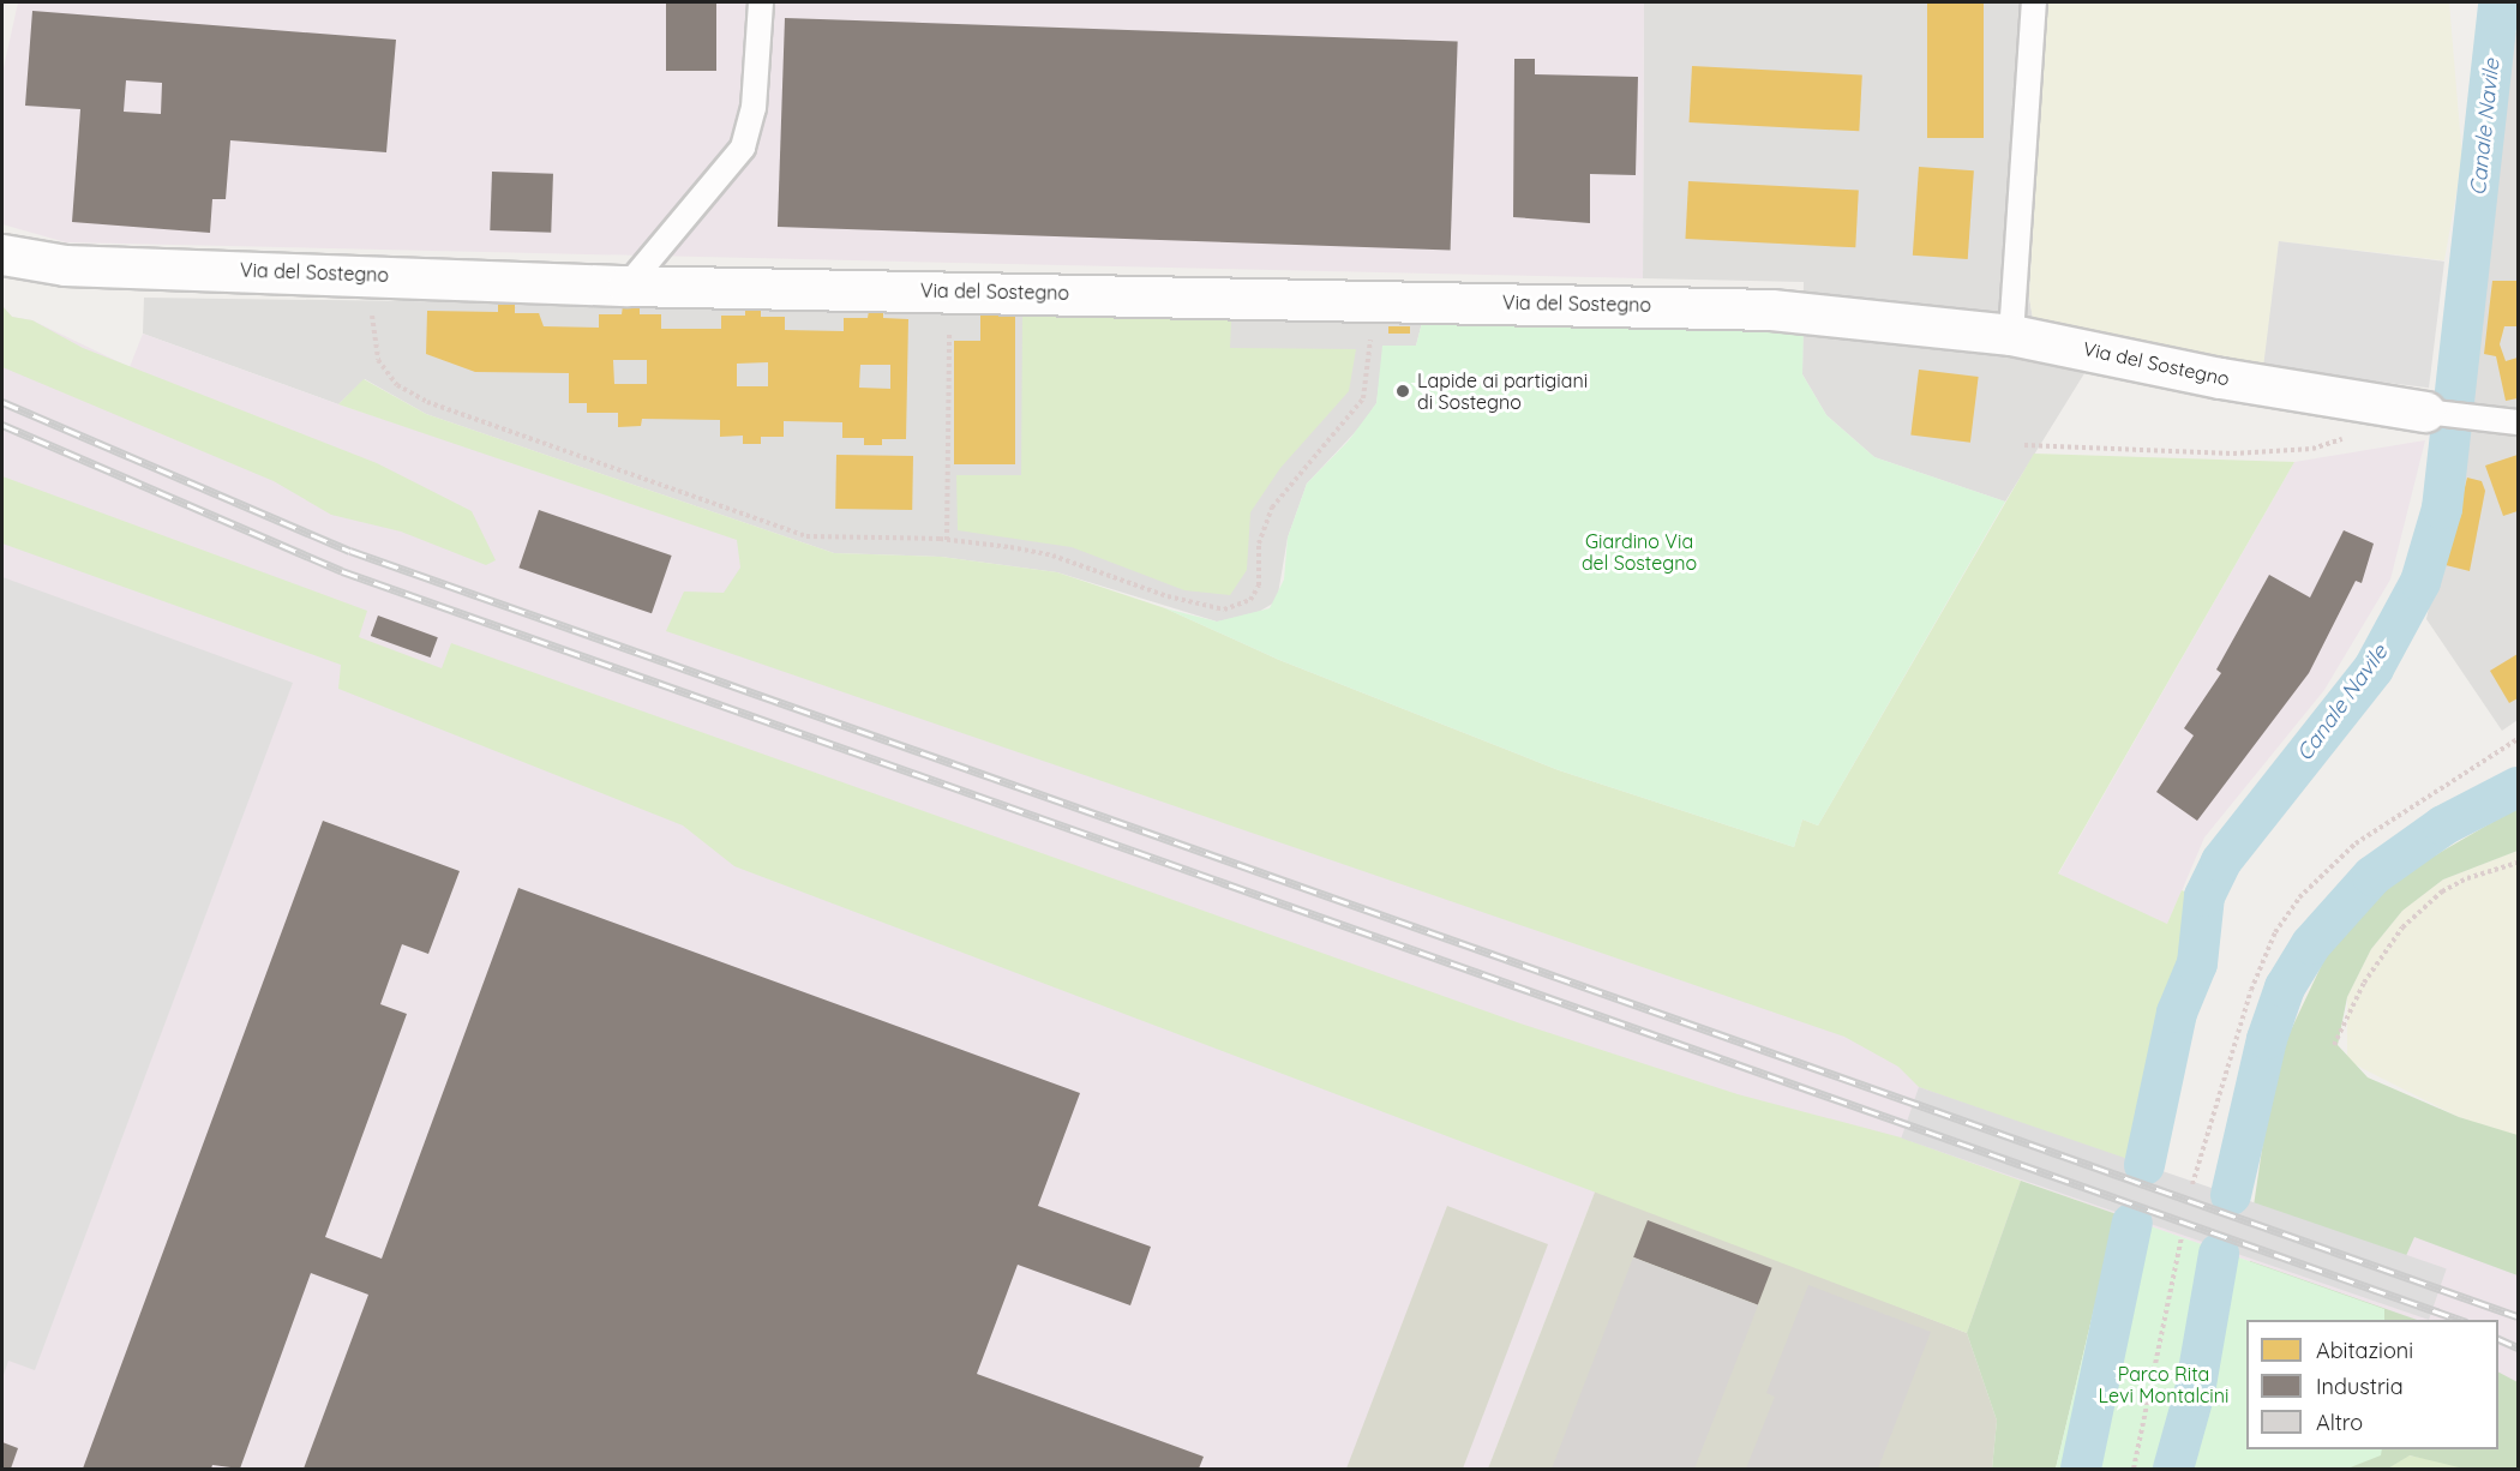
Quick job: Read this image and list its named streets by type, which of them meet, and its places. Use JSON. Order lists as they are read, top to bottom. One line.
{"streets":{"street":["Via del Sostegno"]},"water":["Canale Navile"],"parks":["Giardino Via del Sostegno","Parco Rita Levi Montalcini"],"places":["Lapide ai partigiani di Sostegno"],"legend":["Abitazioni","Industria","Altro"]}
